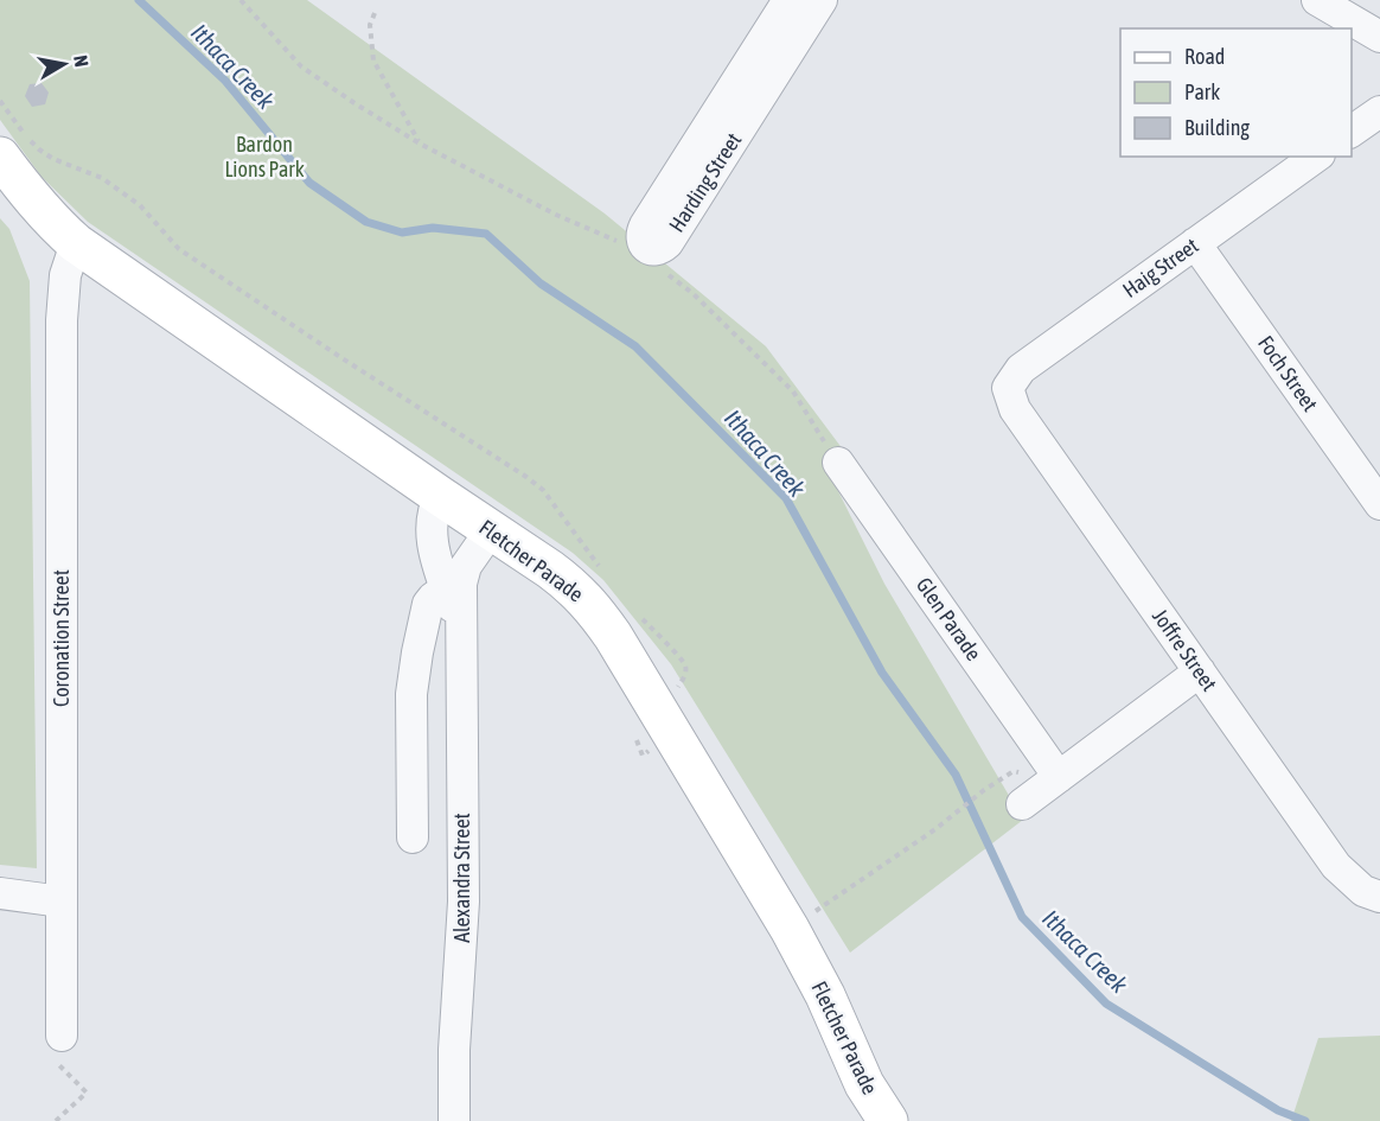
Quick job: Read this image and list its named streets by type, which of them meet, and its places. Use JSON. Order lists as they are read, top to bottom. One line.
{"streets":{"street":["Harding Street","Haig Street","Foch Street","Fletcher Parade","Glen Parade","Coronation Street","Joffre Street","Alexandra Street"]},"crossings":[["Haig Street","Foch Street"],["Haig Street","Joffre Street"],["Fletcher Parade","Coronation Street"],["Fletcher Parade","Alexandra Street"]],"water":["Ithaca Creek"],"parks":["Bardon Lions Park"],"legend":["Road","Park","Building"],"north":"right"}
